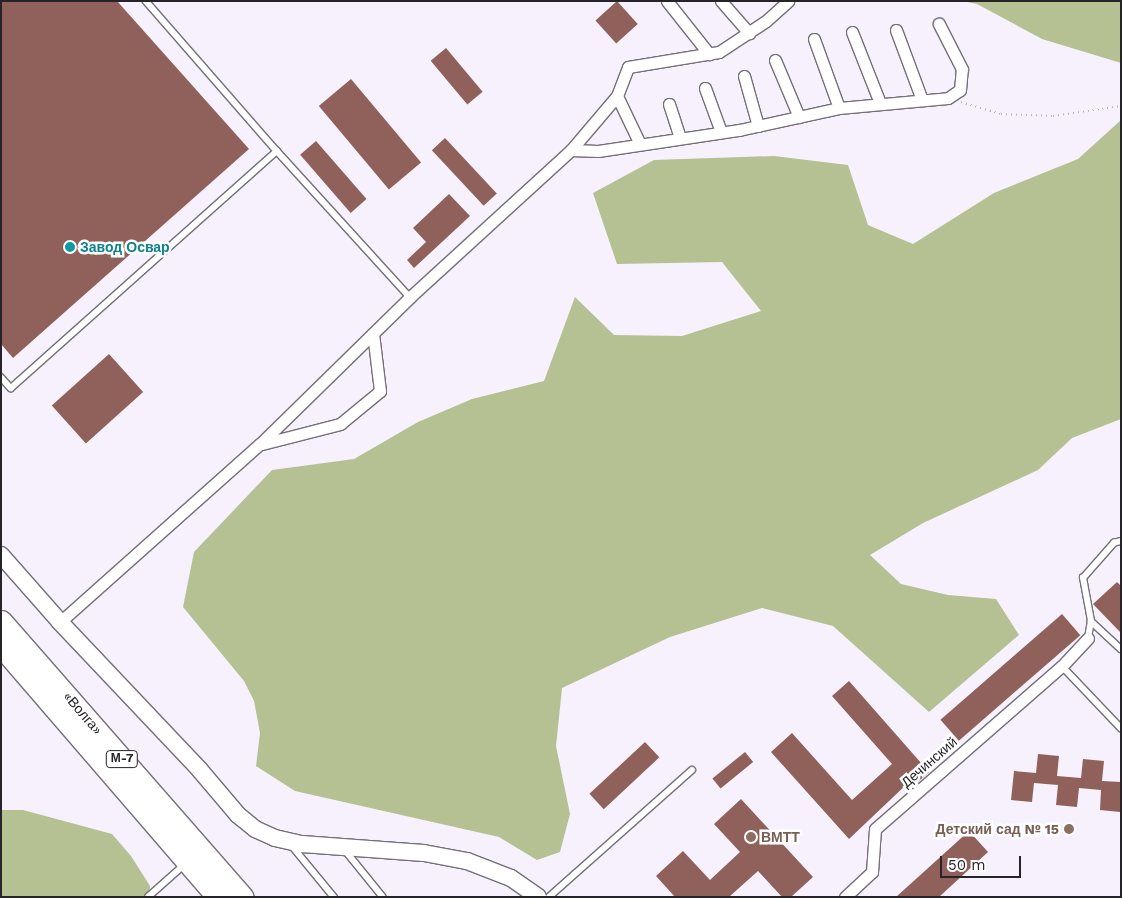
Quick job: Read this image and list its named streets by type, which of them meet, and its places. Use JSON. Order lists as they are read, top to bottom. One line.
{"streets":{"highway":["«Волга»","М-7"],"street":["Дечинский"]},"places":["Завод Освар","Детский сад № 15","ВМТТ"],"scale_bar":"50 m"}
